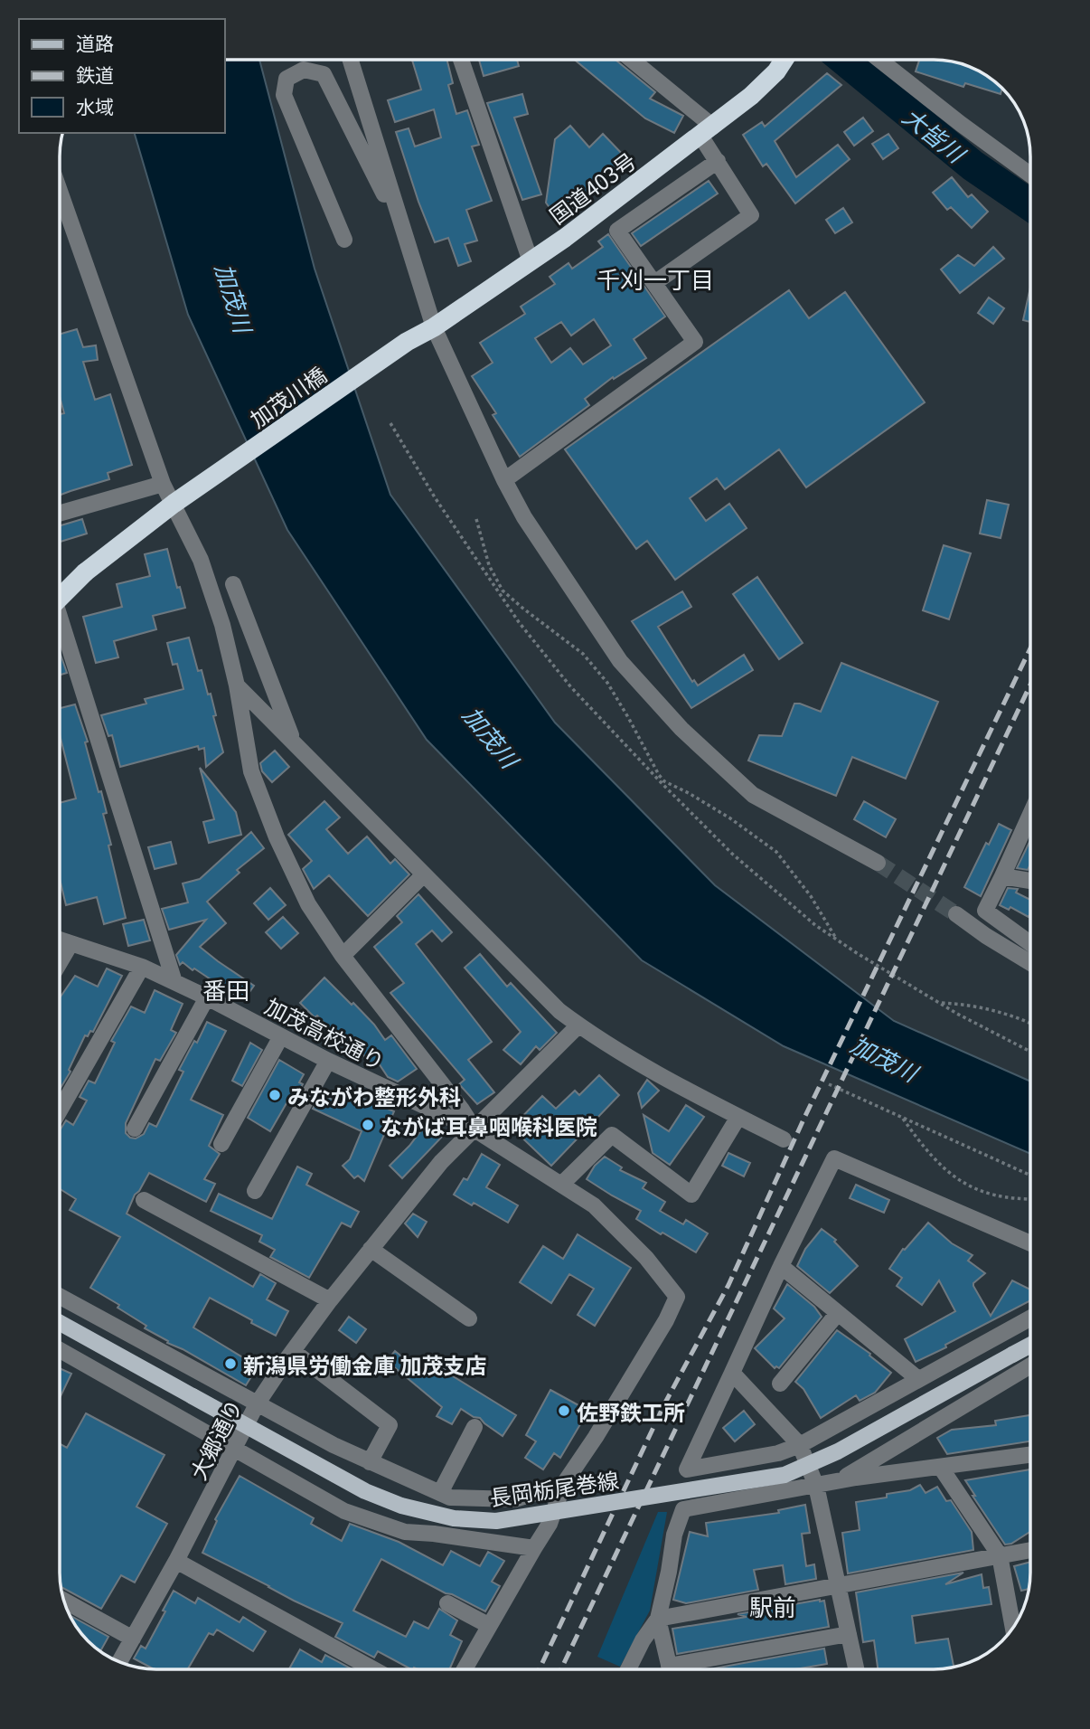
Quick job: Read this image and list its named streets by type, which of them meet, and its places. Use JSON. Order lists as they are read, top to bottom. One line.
{"streets":{"highway":["国道403号","加茂川橋"],"main road":["長岡栃尾巻線"],"street":["加茂高校通り","大郷通り"]},"crossings":[["国道403号","加茂川橋"],["加茂高校通り","大郷通り"]],"districts":["千刈一丁目","番田","駅前"],"water":["大皆川","加茂川"],"places":["みながわ整形外科","ながば耳鼻咽喉科医院","新潟県労働金庫 加茂支店","佐野鉄工所"],"legend":["道路","鉄道","水域"]}
